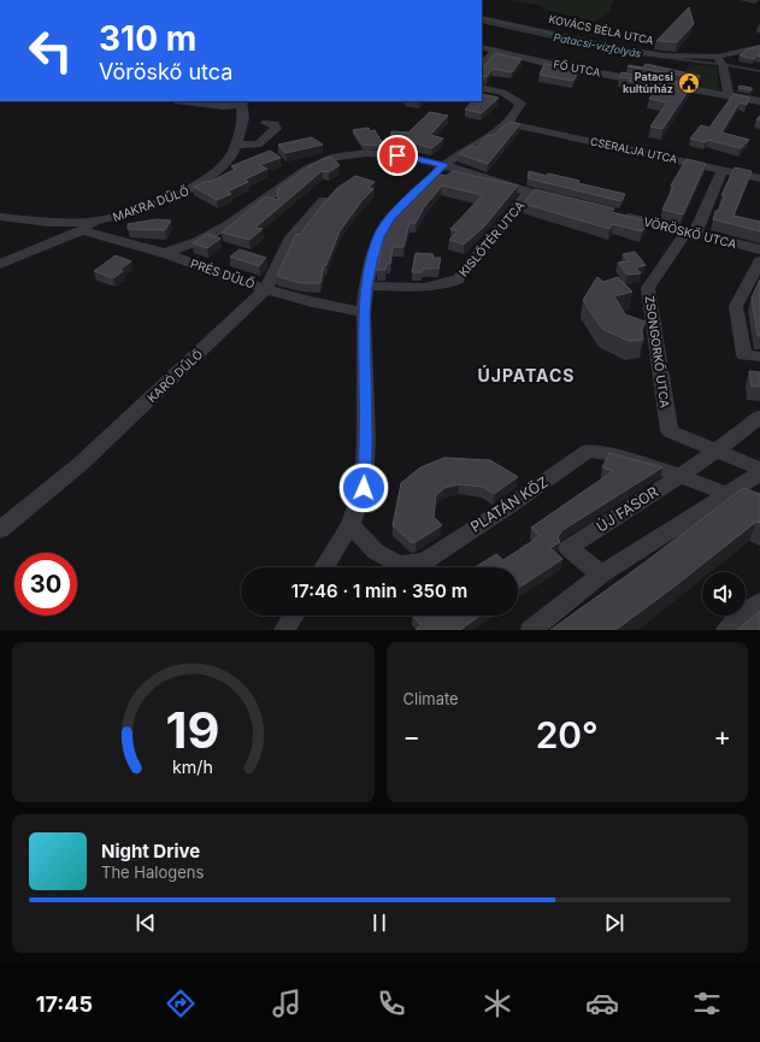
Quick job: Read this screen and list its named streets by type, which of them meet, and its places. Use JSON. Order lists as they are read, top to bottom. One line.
{"streets":{"street":["KOVÁCS BÉLA UTCA","FŐ UTCA","CSERALJA UTCA","MAKRA DŰLŐ","VÖRÖSKŐ UTCA","KISLŐTÉR UTCA","PRÉS DŰLŐ","ZSONGORKŐ UTCA","KARÓ DŰLŐ","PLATÁN KÖZ","ÚJ FASOR"]},"crossings":[["MAKRA DŰLŐ","PRÉS DŰLŐ"],["VÖRÖSKŐ UTCA","ZSONGORKŐ UTCA"],["PRÉS DŰLŐ","KARÓ DŰLŐ"],["PLATÁN KÖZ","ÚJ FASOR"]],"districts":["ÚJPATACS"],"water":["Patacsi-vízfolyás"],"places":{"public building":["Patacsi kultúrház"]},"page":{"turn":["310 m","Vöröskő utca"],"limit":"30","trip":"17:46 · 1 min · 350 m","tile":"Climate","heat":["−","20°","+"],"song":["Night Drive","The Halogens"],"tabs":"17:45","gauge":["19","km/h"]}}
